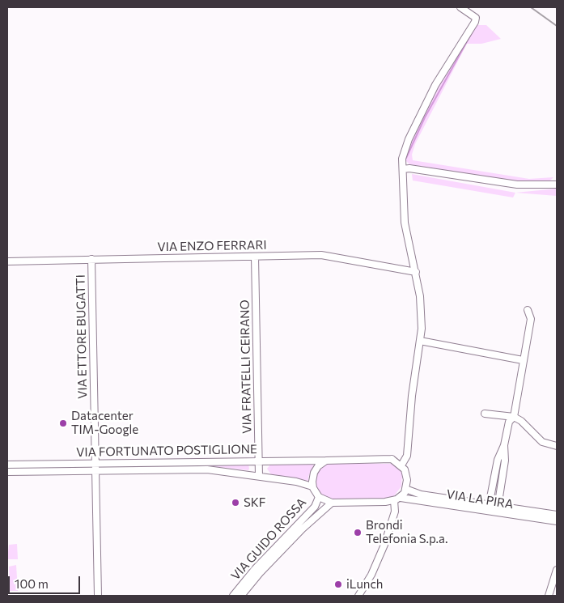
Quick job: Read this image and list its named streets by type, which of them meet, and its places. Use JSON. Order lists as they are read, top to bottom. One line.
{"streets":{"street":["VIA ENZO FERRARI","VIA ETTORE BUGATTI","VIA FRATELLI CEIRANO","VIA FORTUNATO POSTIGLIONE","VIA LA PIRA","VIA GUIDO ROSSA"]},"crossings":[["VIA ENZO FERRARI","VIA ETTORE BUGATTI"],["VIA ENZO FERRARI","VIA FRATELLI CEIRANO"],["VIA ETTORE BUGATTI","VIA FORTUNATO POSTIGLIONE"],["VIA FRATELLI CEIRANO","VIA FORTUNATO POSTIGLIONE"],["VIA LA PIRA","VIA GUIDO ROSSA"]],"places":["Datacenter TIM-Google","SKF","Brondi Telefonia S.p.a.","iLunch"],"scale_bar":"100 m"}
